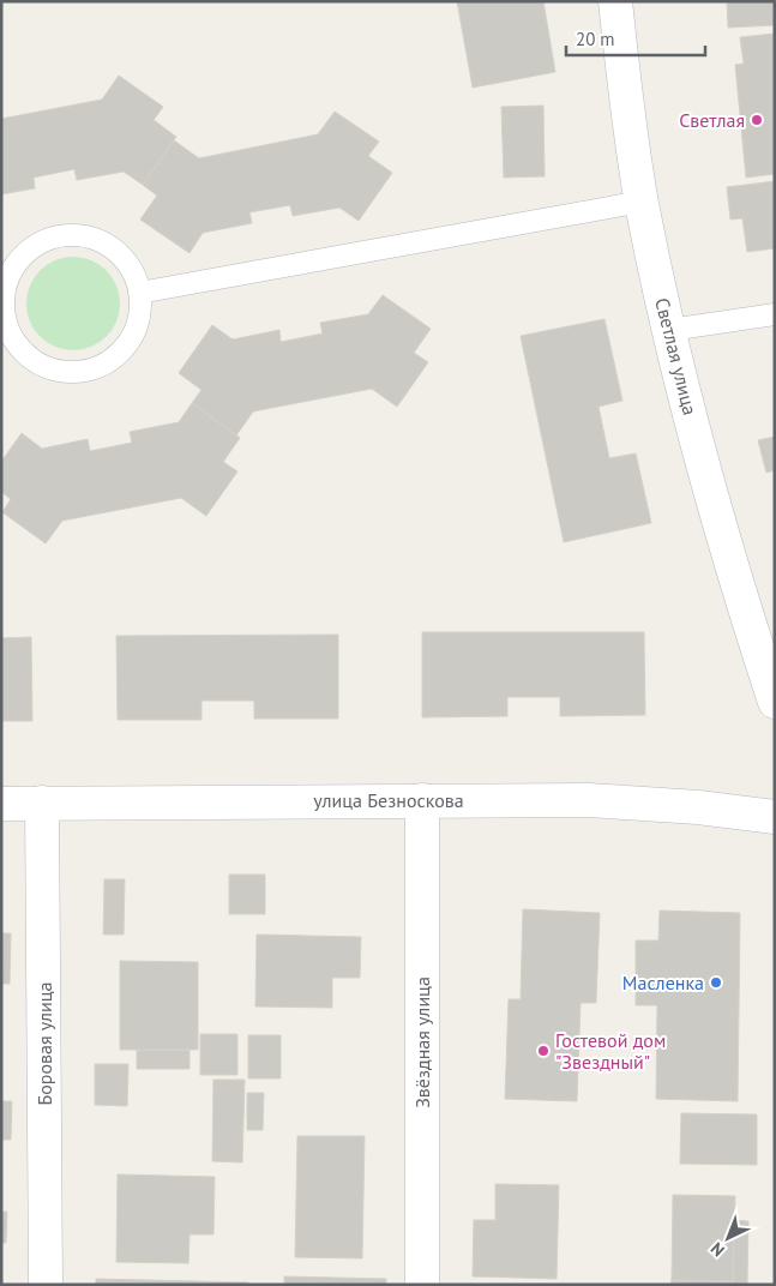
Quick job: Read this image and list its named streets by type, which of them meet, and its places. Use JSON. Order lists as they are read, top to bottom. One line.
{"streets":{"street":["Светлая улица","улица Безноскова","Звёздная улица","Боровая улица"]},"crossings":[["улица Безноскова","Звёздная улица"],["улица Безноскова","Боровая улица"]],"places":["Светлая","Масленка","Гостевой дом \"Звездный\""],"scale_bar":"20 m","north":"bottom left"}
